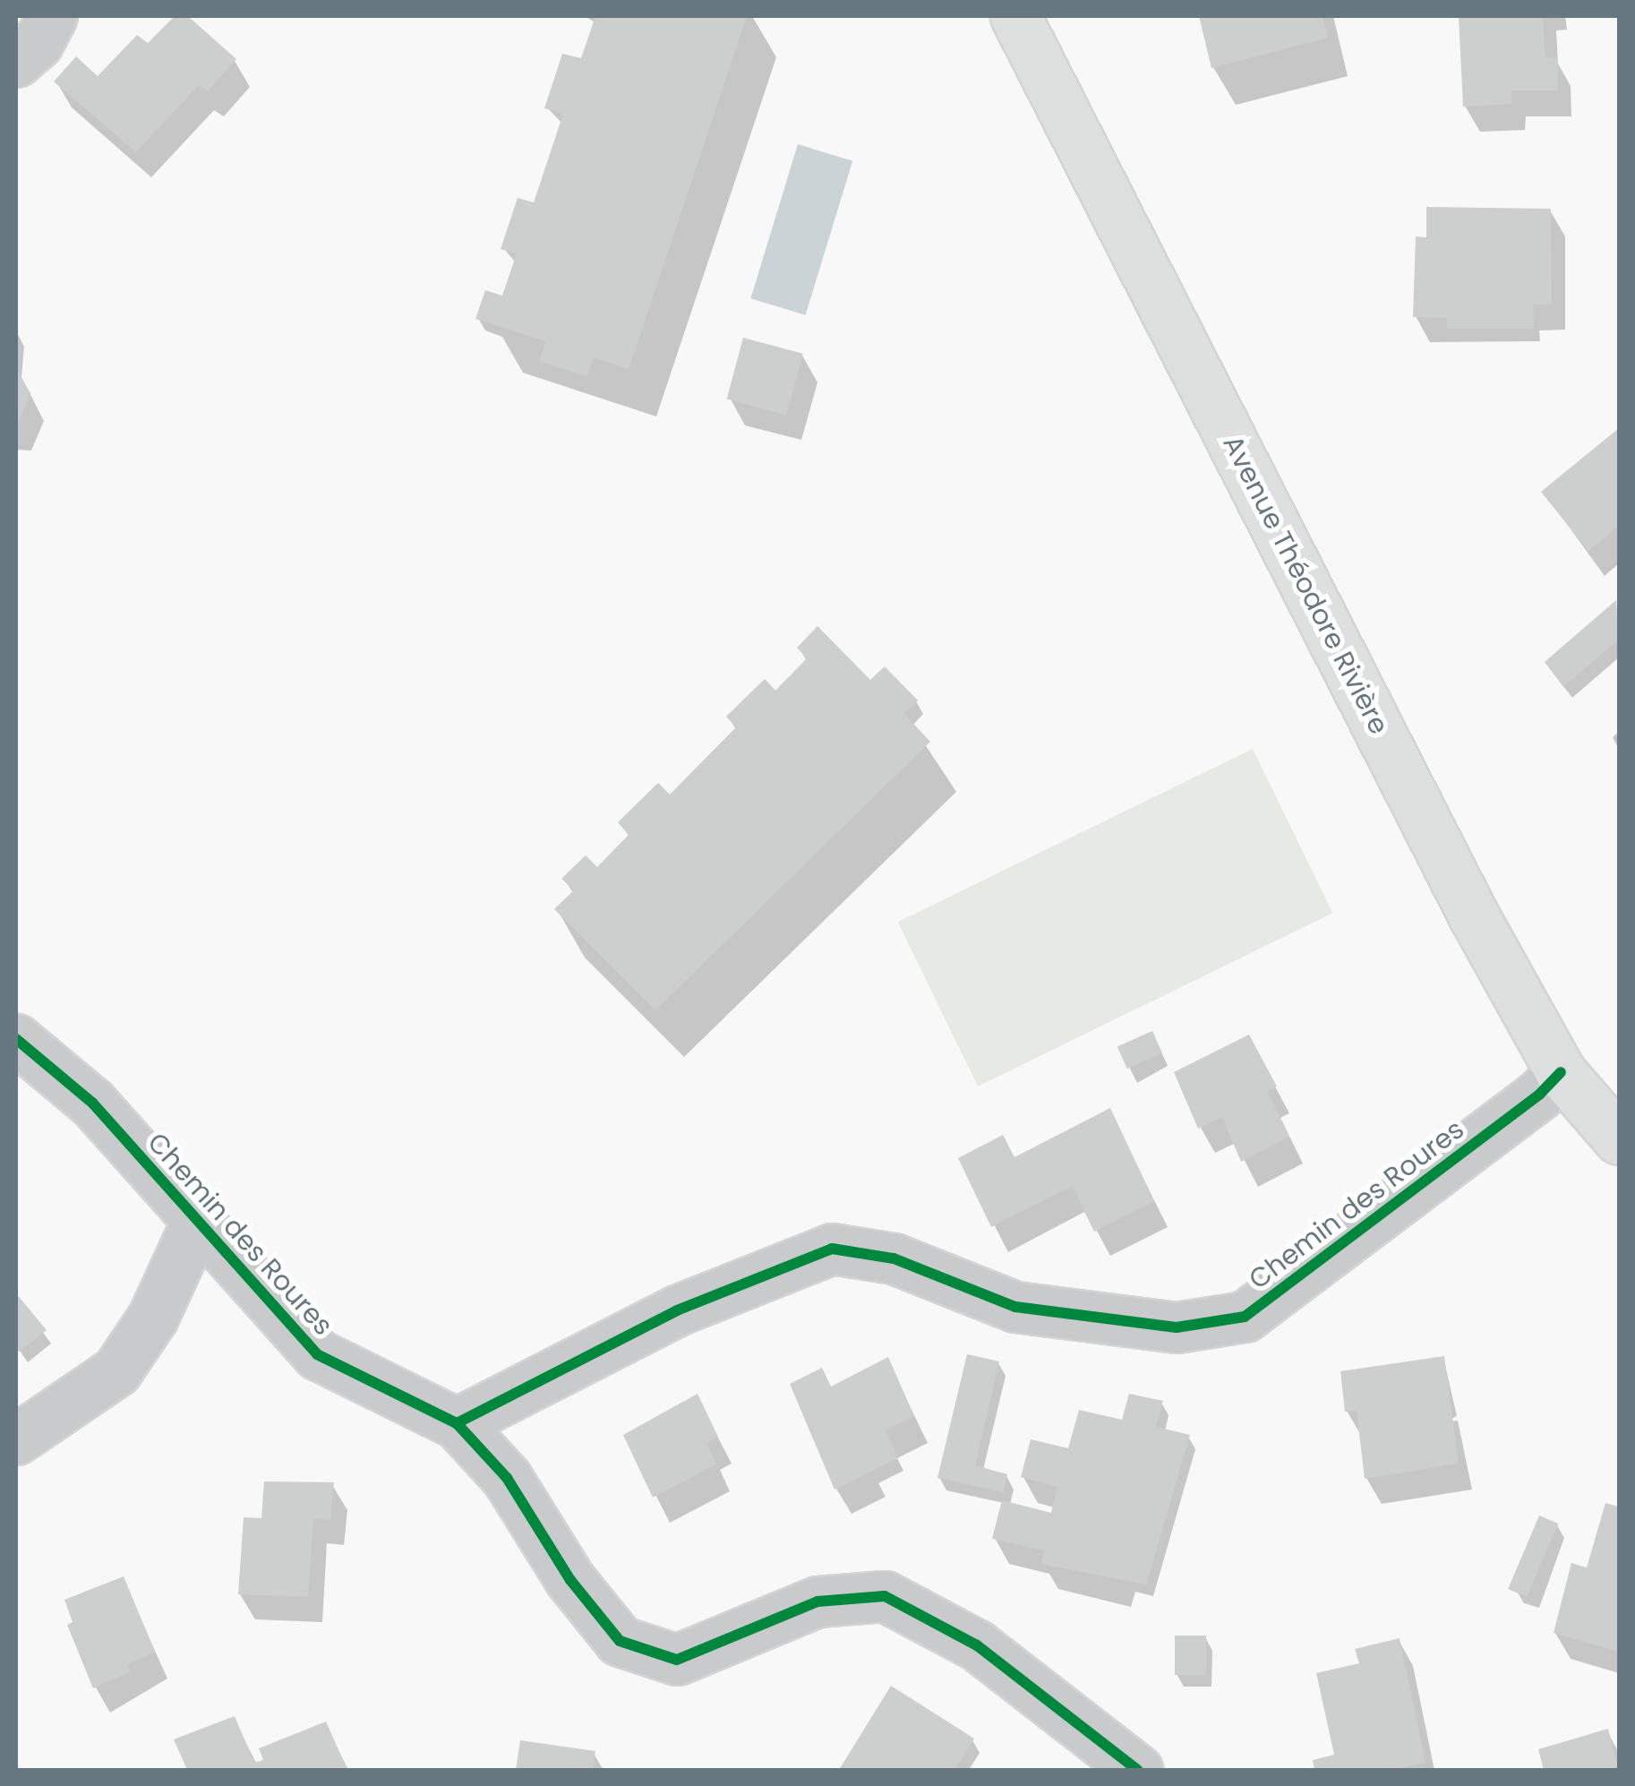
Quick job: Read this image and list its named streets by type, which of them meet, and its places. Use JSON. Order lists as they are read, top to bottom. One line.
{"streets":{"main road":["Avenue Théodore Rivière"],"street":["Chemin des Roures"]},"crossings":[["Avenue Théodore Rivière","Chemin des Roures"]]}
